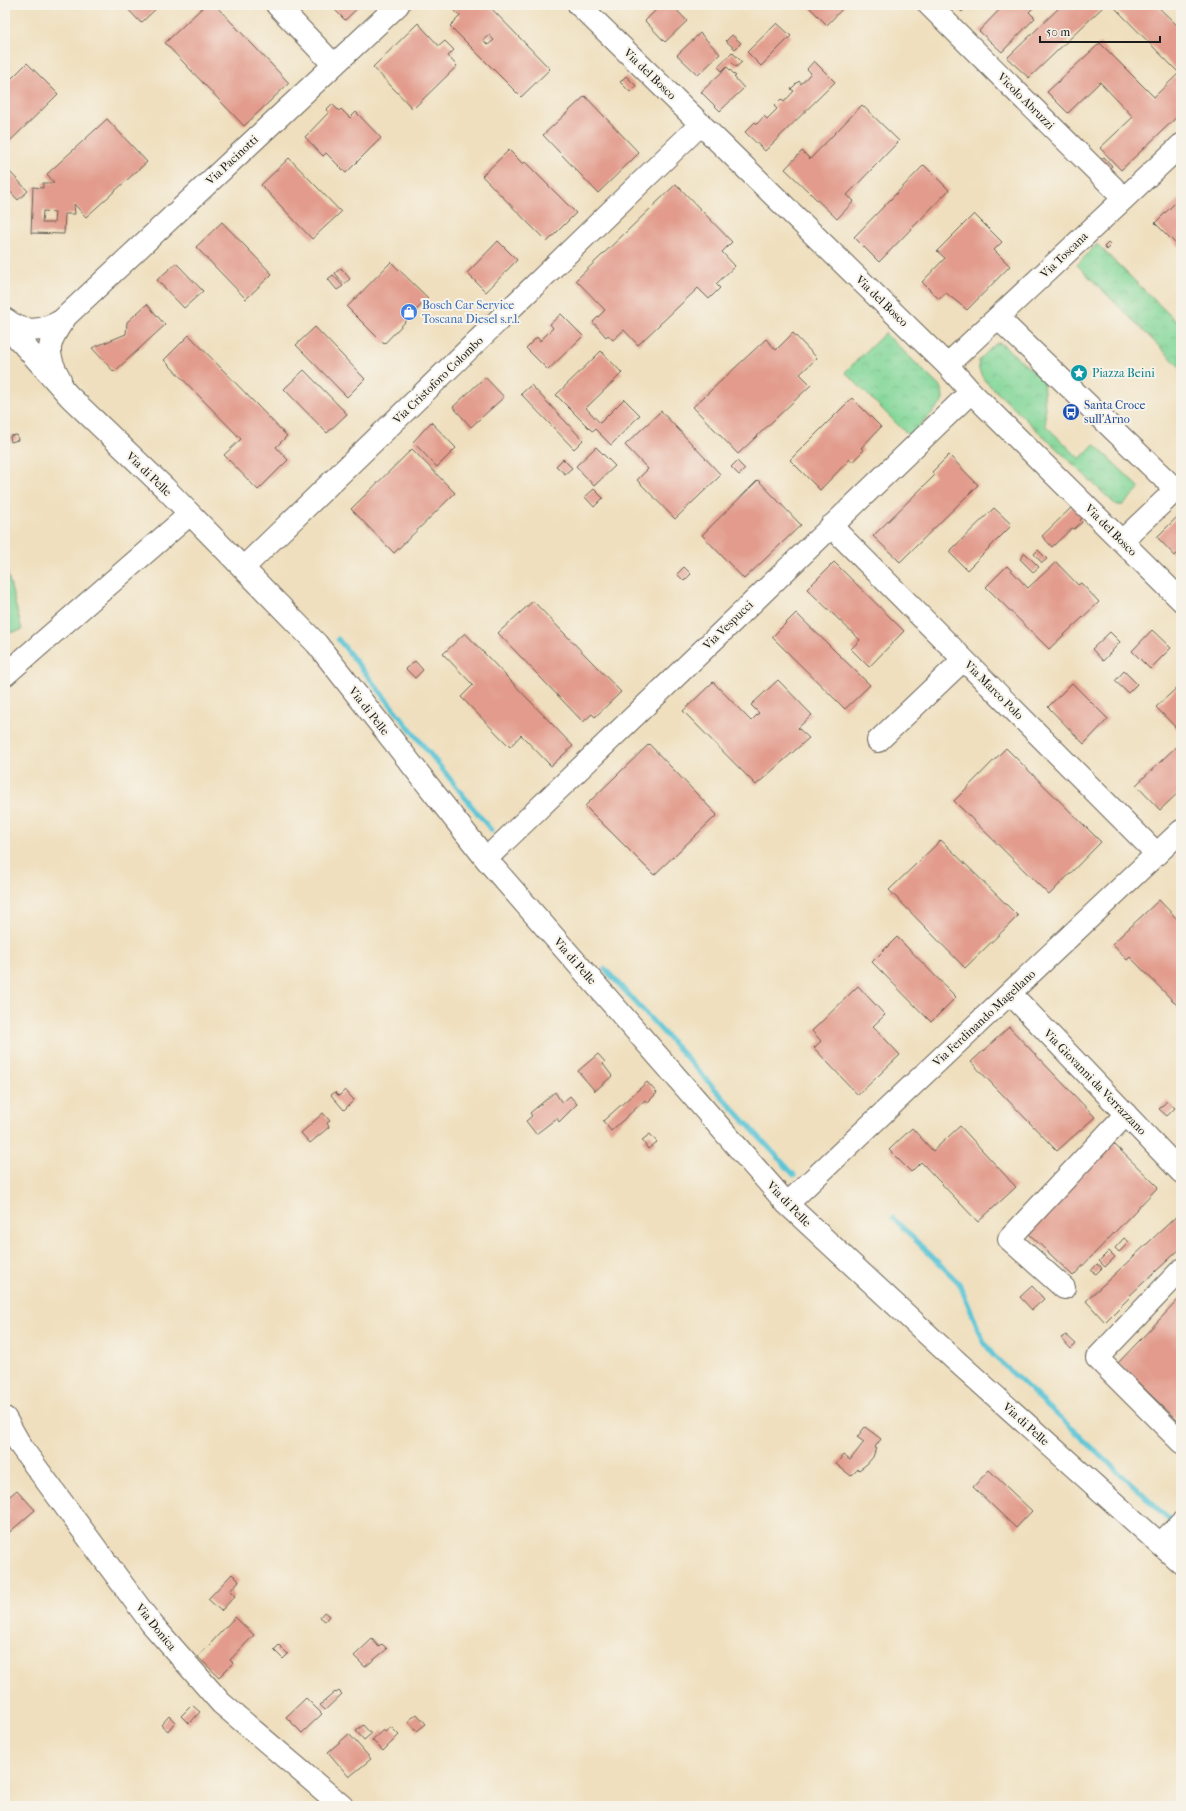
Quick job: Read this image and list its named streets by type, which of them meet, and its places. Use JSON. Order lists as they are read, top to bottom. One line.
{"streets":{"street":["Via del Bosco","Vicolo Abruzzi","Via Pacinotti","Via Toscana","Via Cristoforo Colombo","Via di Pelle","Via Vespucci","Via Marco Polo","Via Ferdinando Magellano","Via Giovanni da Verrazzano","Via Donica"]},"crossings":[["Via del Bosco","Via Toscana"],["Via del Bosco","Via Cristoforo Colombo"],["Via del Bosco","Via Vespucci"],["Vicolo Abruzzi","Via Toscana"],["Via Pacinotti","Via di Pelle"],["Via Cristoforo Colombo","Via di Pelle"],["Via di Pelle","Via Vespucci"],["Via di Pelle","Via Ferdinando Magellano"],["Via Vespucci","Via Marco Polo"],["Via Marco Polo","Via Ferdinando Magellano"],["Via Ferdinando Magellano","Via Giovanni da Verrazzano"]],"places":{"shop":["Bosch Car Service Toscana Diesel s.r.l."],"place":["Piazza Beini"],"bus stop":["Santa Croce sull'Arno"]},"scale_bar":"50 m"}
